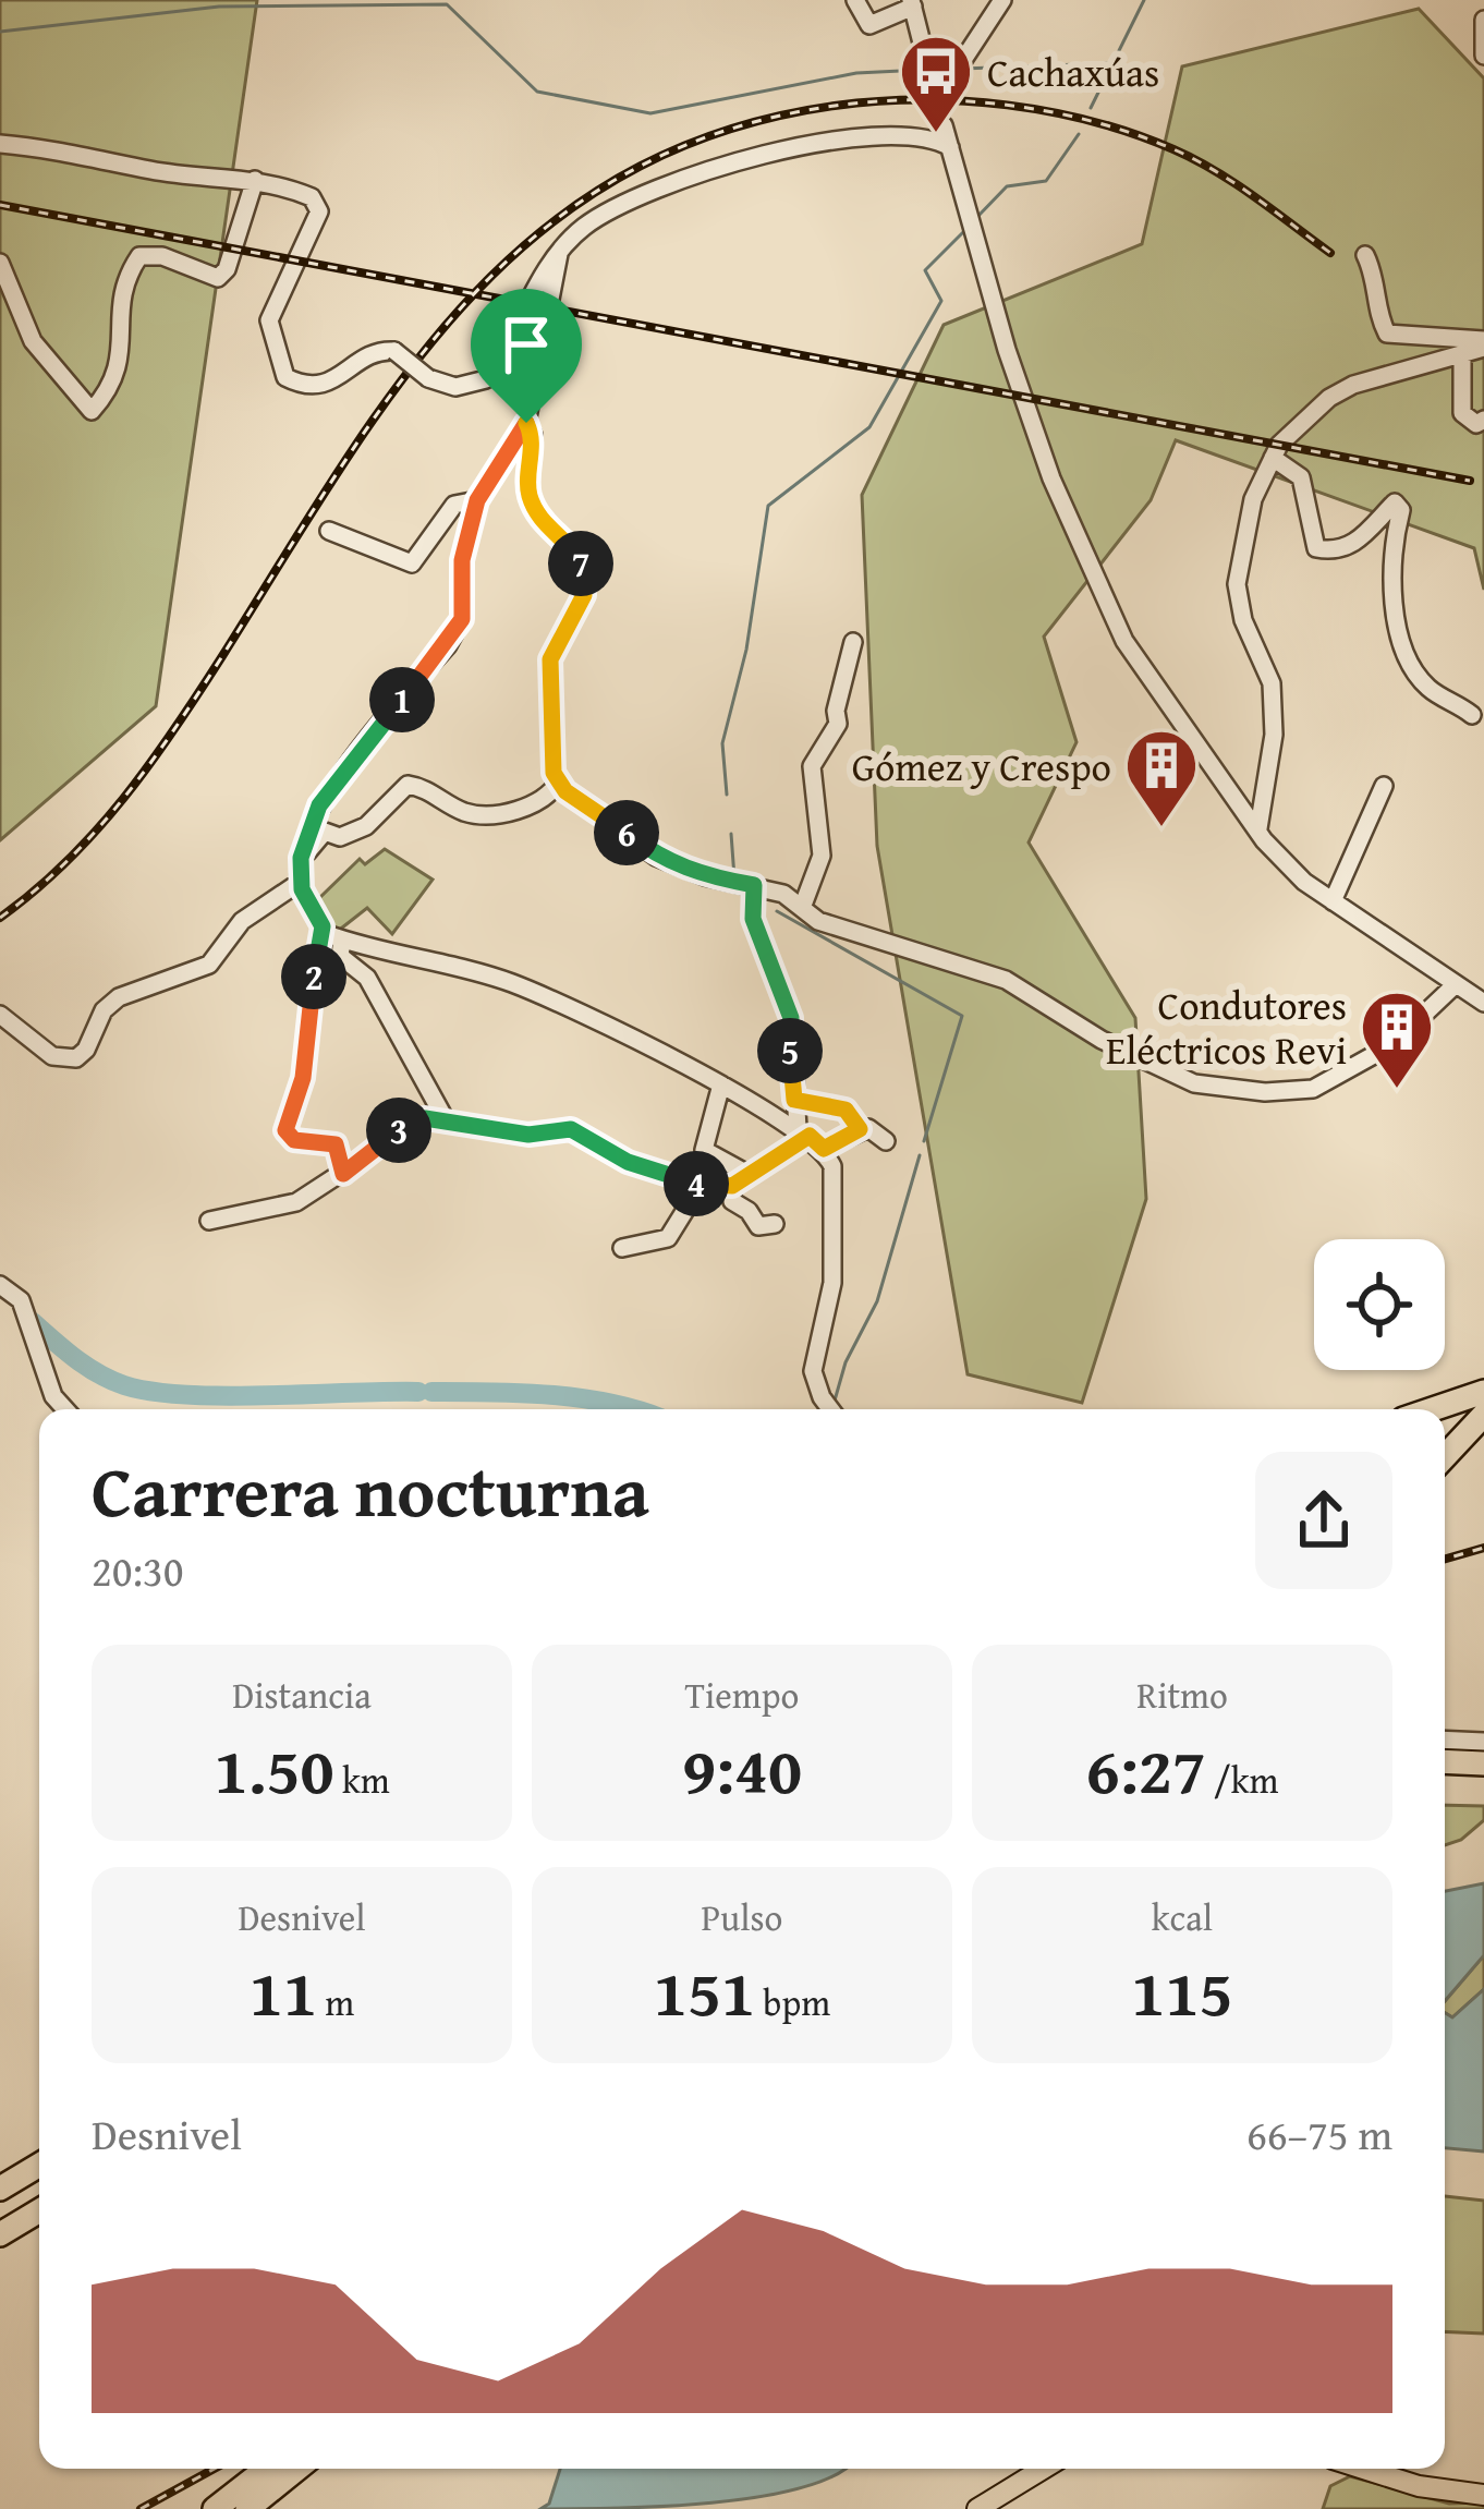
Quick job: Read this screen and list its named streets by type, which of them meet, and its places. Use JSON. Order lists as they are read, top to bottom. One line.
{"places":{"bus stop":["Cachaxúas"],"building":["Gómez y Crespo","Condutores Eléctricos Revi"]},"page":{"pins":["7","1","6","2","5","3","4"],"heading":["Carrera nocturna","20:30"],"stats":[["Distancia","1.50 km"],["Tiempo","9:40"],["Ritmo","6:27 /km"],["Desnivel","11 m"],["Pulso","151 bpm"],["kcal","115"]],"chart":["Desnivel","66–75 m"]}}
